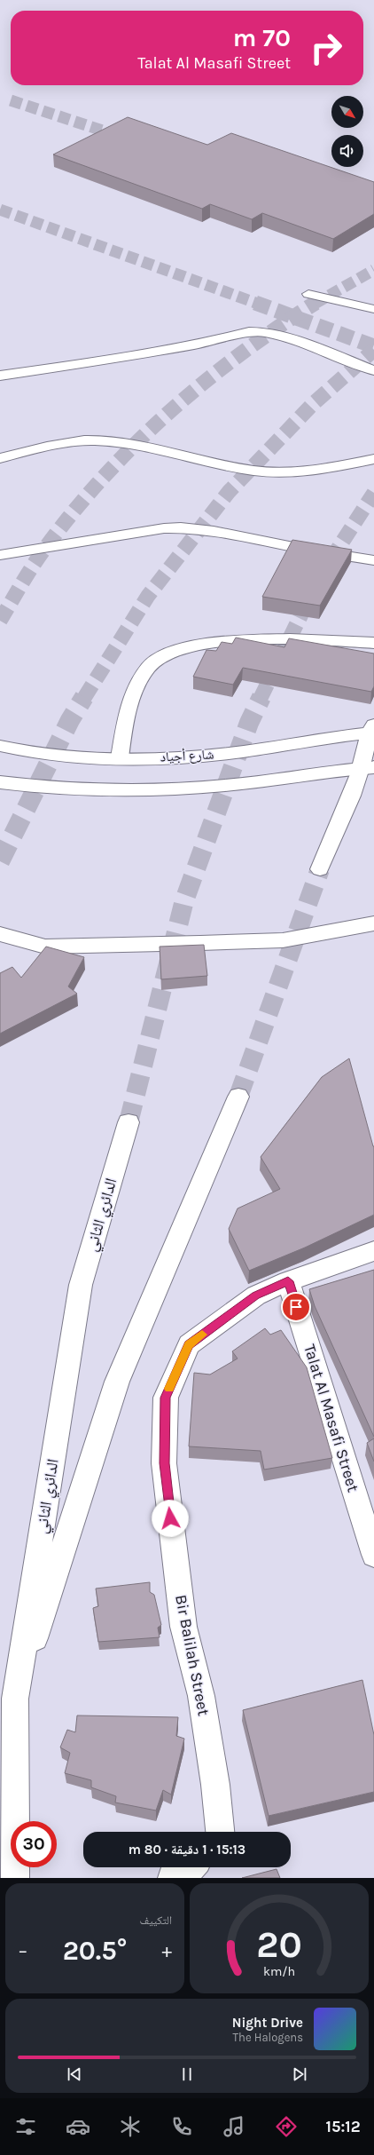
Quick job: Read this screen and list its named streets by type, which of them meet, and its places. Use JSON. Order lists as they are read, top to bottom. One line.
{"streets":{"main road":["شارع أجياد","الدائري الثاني","Talat Al Masafi Street","Bir Balilah Street"]},"crossings":[["Talat Al Masafi Street","Bir Balilah Street"]],"north":"bottom right","page":{"turn":["70 m","Talat Al Masafi Street"],"limit":"30","trip":"15:13 · 1 دقيقة · 80 m","tile":"التكييف","heat":["−","20.5°","+"],"song":["Night Drive","The Halogens"],"tabs":"15:12","gauge":["20","km/h"]}}
